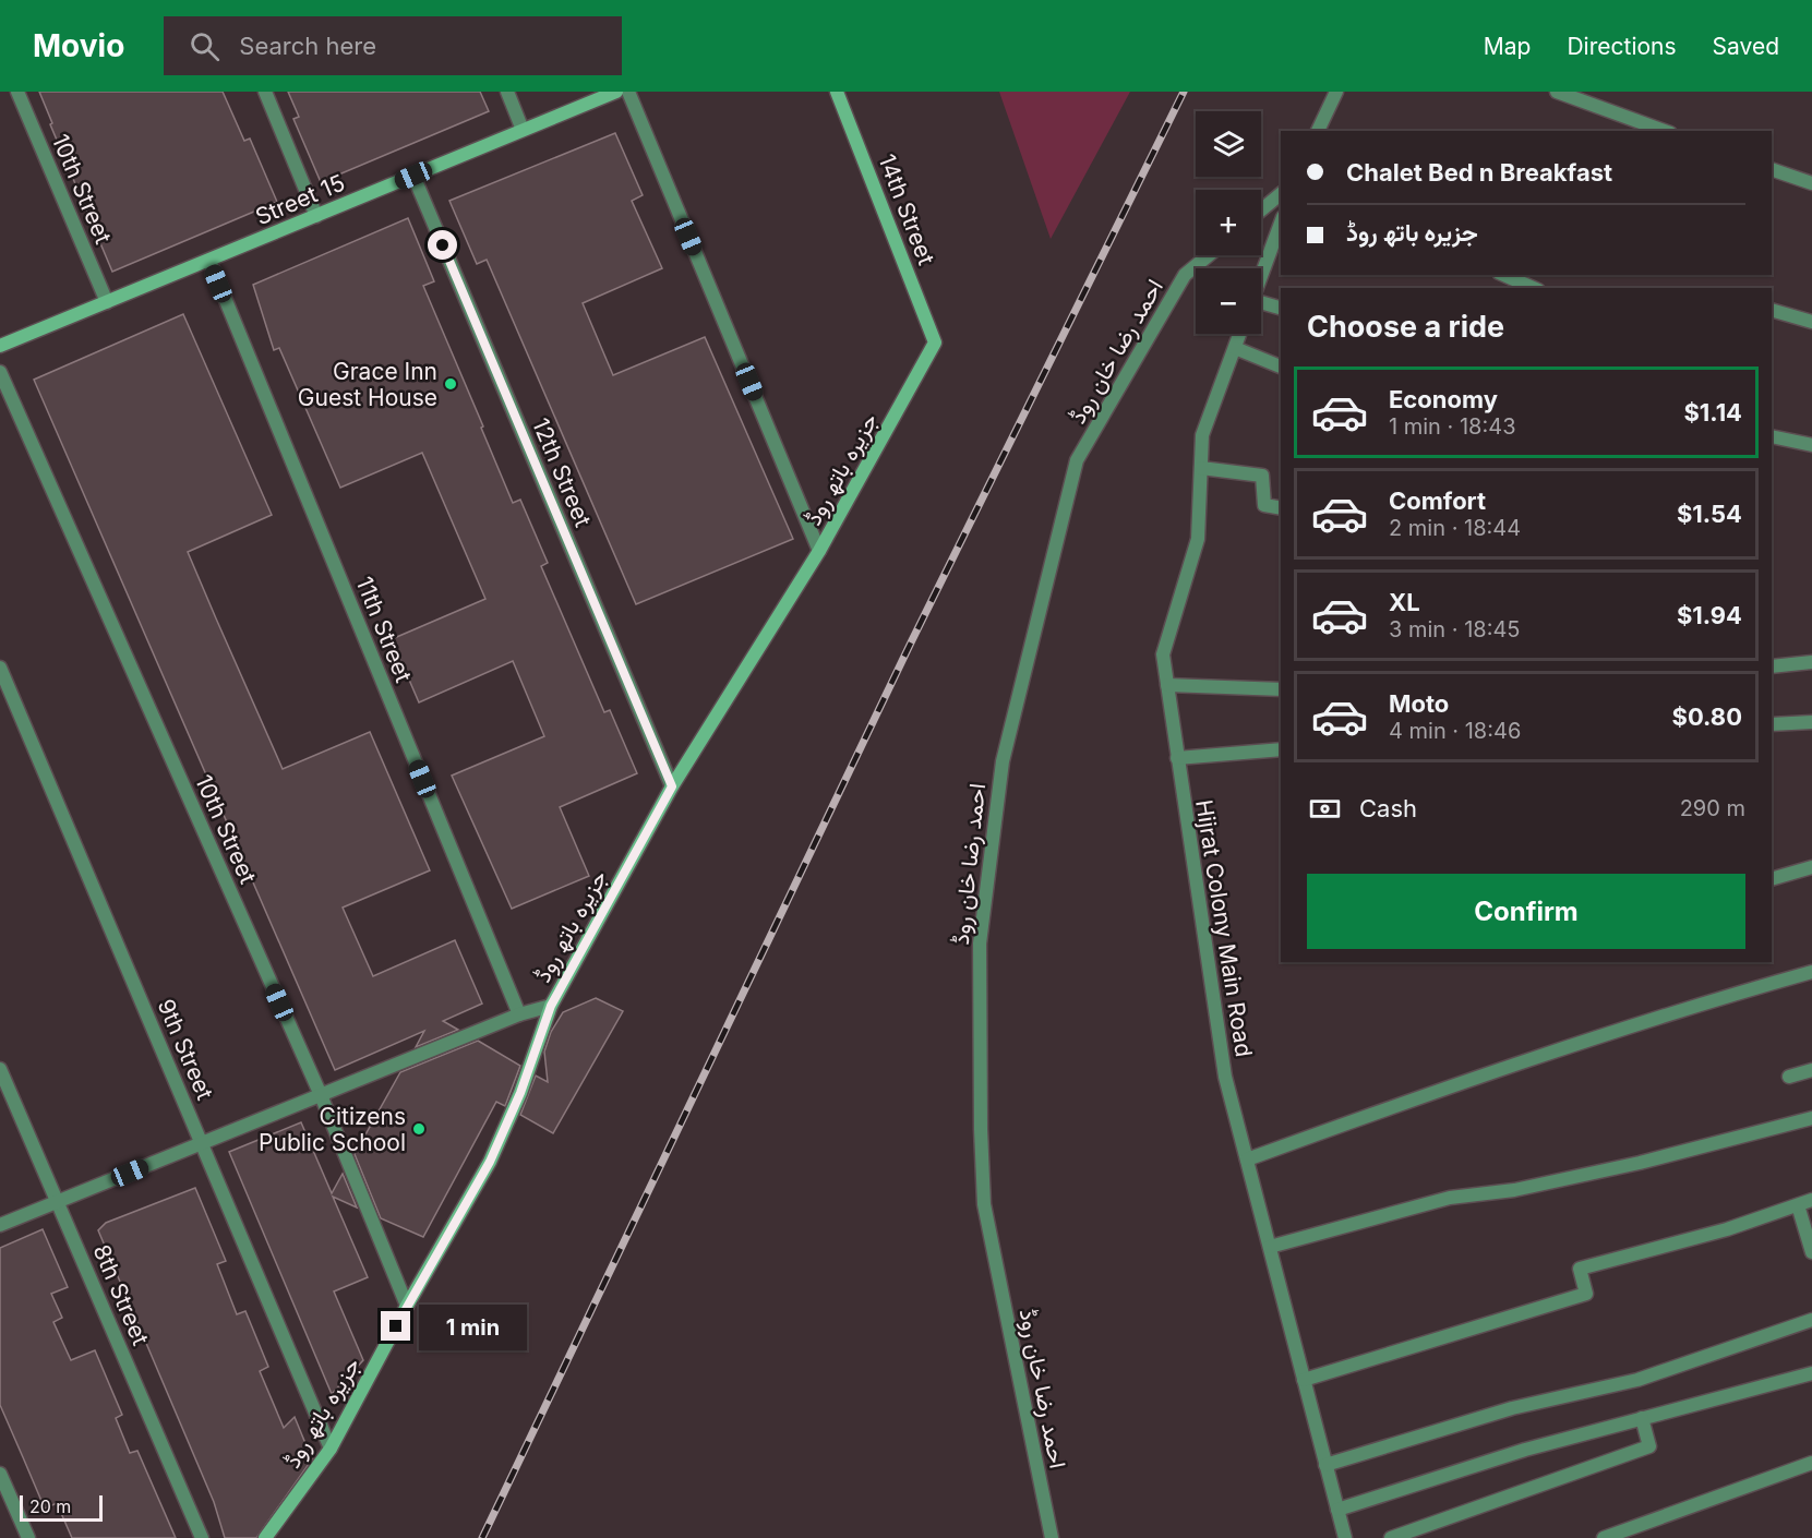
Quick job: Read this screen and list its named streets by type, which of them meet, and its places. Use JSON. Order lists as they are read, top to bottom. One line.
{"streets":{"street":["10th Street","Street 15","14th Street","احمد رضا خان روڈ","جزیرہ باتھ روڈ","12th Street","11th Street","Hijrat Colony Main Road","9th Street","8th Street"]},"crossings":[["10th Street","Street 15"],["10th Street","جزیرہ باتھ روڈ"],["Street 15","12th Street"],["Street 15","11th Street"],["14th Street","جزیرہ باتھ روڈ"],["جزیرہ باتھ روڈ","12th Street"],["جزیرہ باتھ روڈ","9th Street"]],"places":["Grace Inn Guest House","Citizens Public School"],"scale_bar":"20 m","page":{"header":"Movio","search":"Search here","nav":["Map","Directions","Saved"],"map_buttons":["+","−"],"banner":["Chalet Bed n Breakfast","جزیرہ باتھ روڈ"],"heading":"Choose a ride","list":[{"name":"Economy","note":"1 min · 18:43","value":"$1.14"},{"name":"Comfort","note":"2 min · 18:44","value":"$1.54"},{"name":"XL","note":"3 min · 18:45","value":"$1.94"},{"name":"Moto","note":"4 min · 18:46","value":"$0.80"}],"pay":["Cash","290 m"],"buttons":"Confirm","bubble":"1 min","scale":"20 m"}}
